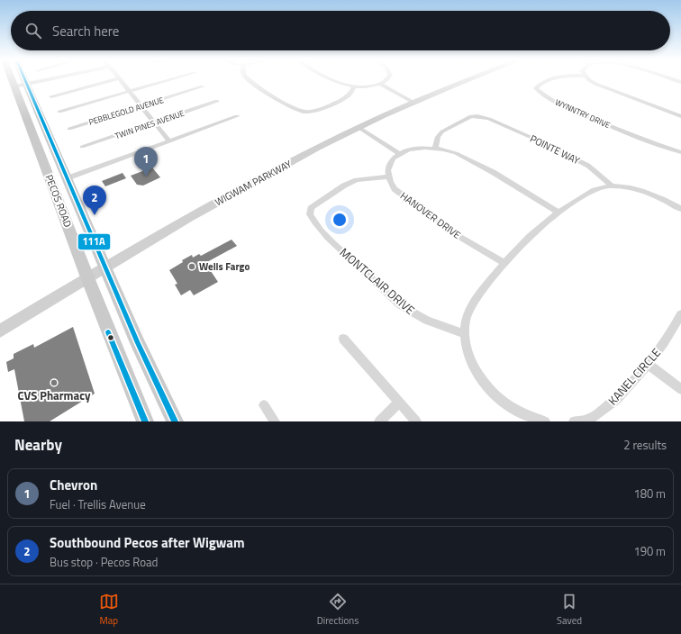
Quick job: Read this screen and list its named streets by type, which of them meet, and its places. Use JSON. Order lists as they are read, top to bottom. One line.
{"streets":{"main road":["WIGWAM PARKWAY","PECOS ROAD"],"street":["PEBBLEGOLD AVENUE","WYNNTRY DRIVE","TWIN PINES AVENUE","POINTE WAY","HANOVER DRIVE","MONTCLAIR DRIVE","KANEL CIRCLE"]},"crossings":[["WIGWAM PARKWAY","PECOS ROAD"],["HANOVER DRIVE","MONTCLAIR DRIVE"]],"places":["Wells Fargo","CVS Pharmacy"],"lines":["transit line 111A"],"page":{"search":"Search here","pins":["1","2"],"heading":["Nearby","2 results"],"list":[{"mark":"1","name":"Chevron","note":"Fuel · Trellis Avenue","value":"180 m"},{"mark":"2","name":"Southbound Pecos after Wigwam","note":"Bus stop · Pecos Road","value":"190 m"}],"nav":["Map","Directions","Saved"]}}
